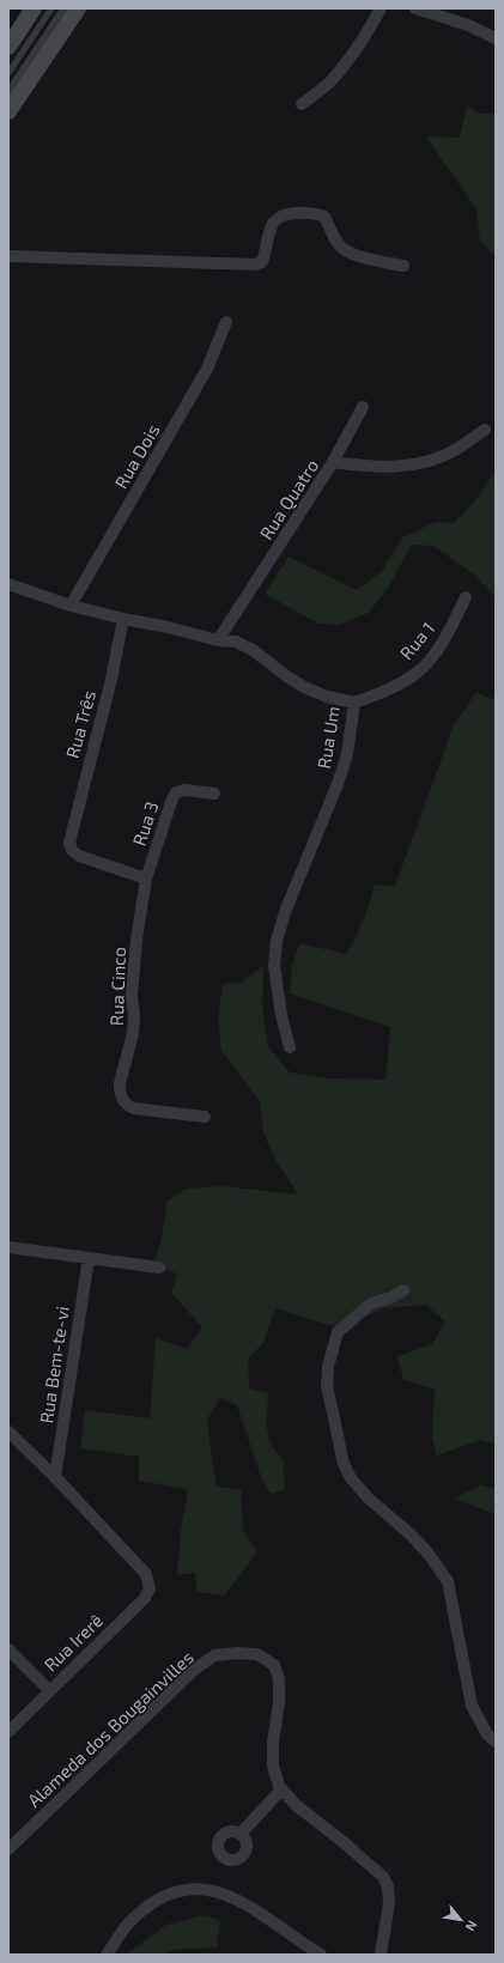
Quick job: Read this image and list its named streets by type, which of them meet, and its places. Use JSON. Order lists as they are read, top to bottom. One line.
{"streets":{"street":["Rua Dois","Rua Quatro","Rua 1","Rua Três","Rua Um","Rua 3","Rua Cinco","Rua Bem-te-vi","Rua Irerê","Alameda dos Bougainvilles"]},"crossings":[["Rua Dois","Rua Um"],["Rua Quatro","Rua Um"],["Rua 1","Rua Um"],["Rua Três","Rua Um"],["Rua Três","Rua 3"],["Rua Três","Rua Cinco"],["Rua 3","Rua Cinco"],["Rua Bem-te-vi","Rua Irerê"]],"north":"bottom right"}
